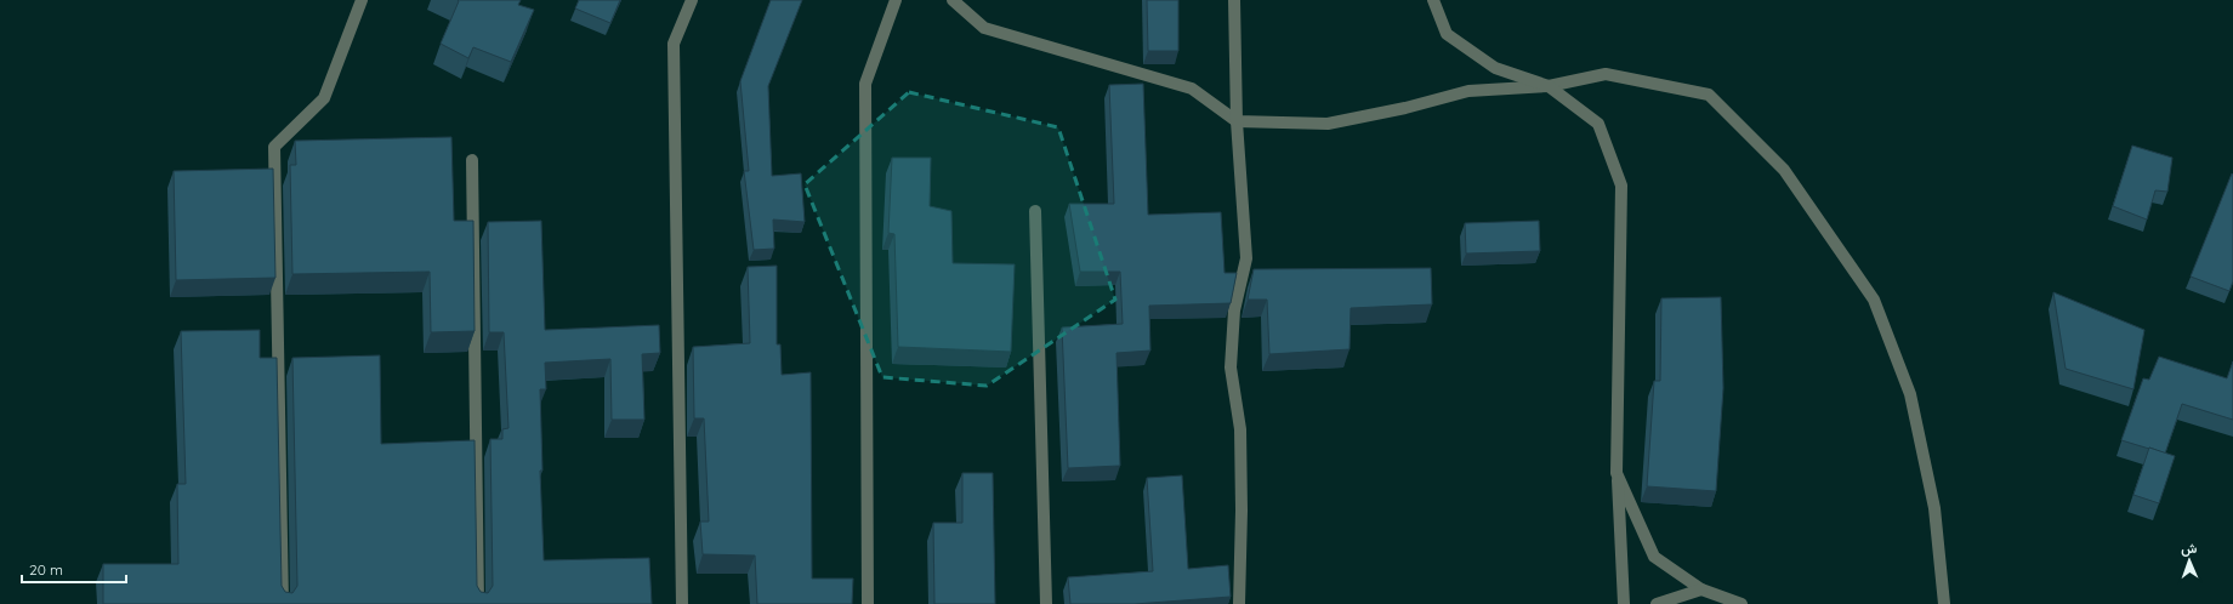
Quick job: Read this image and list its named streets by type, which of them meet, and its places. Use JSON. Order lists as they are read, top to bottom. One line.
{"scale_bar":"20 m","north":"top"}
